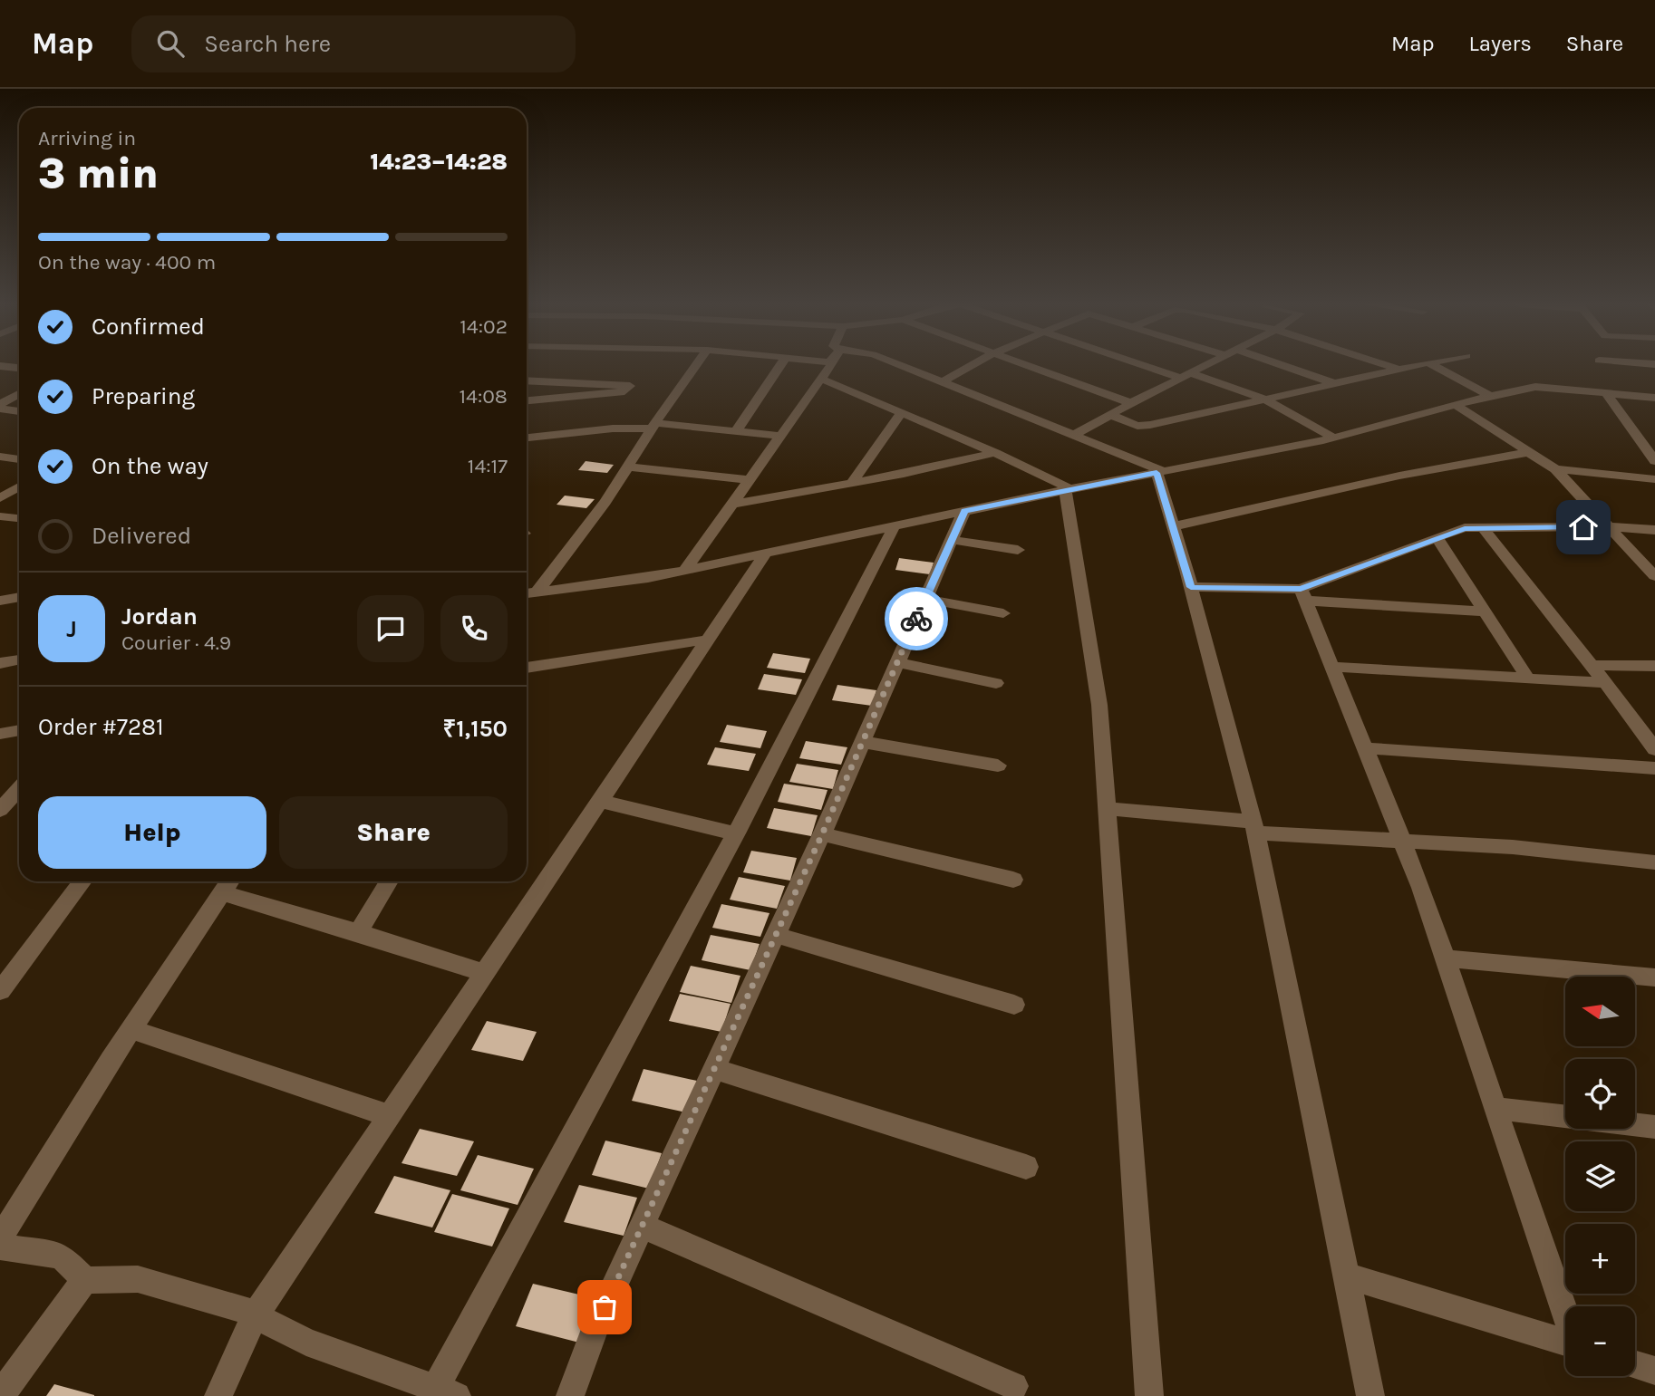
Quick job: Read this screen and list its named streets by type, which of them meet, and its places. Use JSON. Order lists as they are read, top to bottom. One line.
{"north":"left","page":{"header":"Map","search":"Search here","nav":["Map","Layers","Share"],"heading":["3 min","Arriving in","14:23–14:28"],"panel":["Jordan","Courier · 4.9","Order #7281","₹1,150"],"bar":"On the way · 400 m","list":[["Confirmed","14:02"],["Preparing","14:08"],["On the way","14:17"],"Delivered"],"round":"J","buttons":["Help","Share"],"map_buttons":["+","−"]}}
